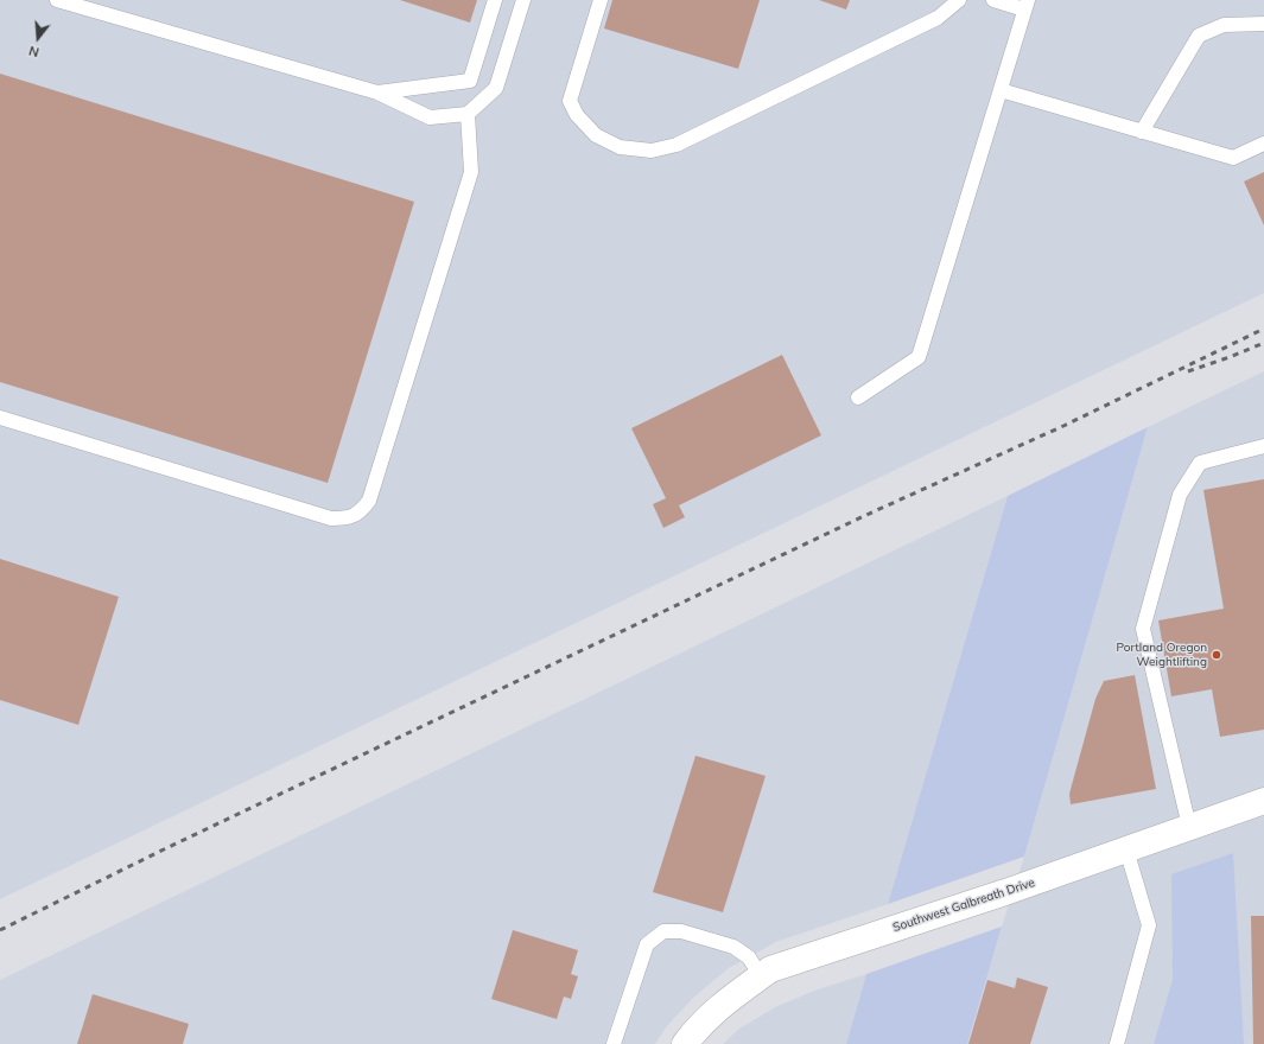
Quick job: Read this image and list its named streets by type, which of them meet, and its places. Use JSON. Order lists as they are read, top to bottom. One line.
{"streets":{"street":["Southwest Galbreath Drive"]},"places":["Portland Oregon Weightlifting"],"north":"bottom"}
